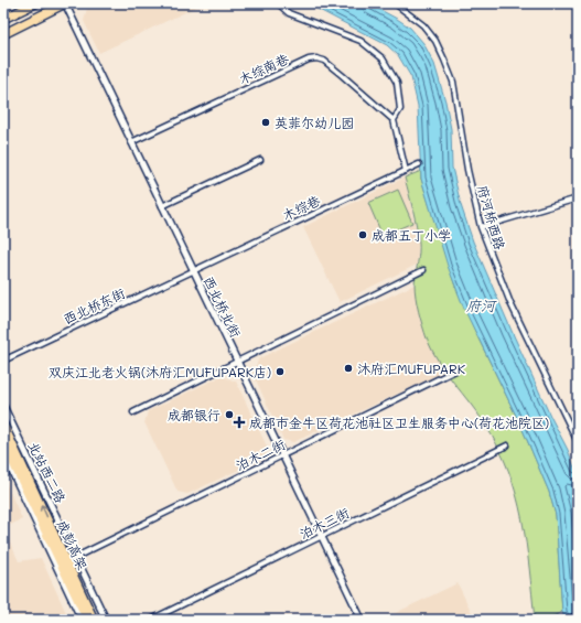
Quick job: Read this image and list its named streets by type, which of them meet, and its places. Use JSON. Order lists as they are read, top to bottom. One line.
{"streets":{"main road":["成彭高架"],"street":["木综南巷","木综巷","府河桥西路","西北桥东街","西北桥北街","泊木二街","北站西二路","泊木三街"]},"crossings":[["木综南巷","西北桥北街"],["木综巷","西北桥东街"],["木综巷","西北桥北街"],["西北桥东街","西北桥北街"],["西北桥北街","泊木二街"],["西北桥北街","泊木三街"],["泊木二街","北站西二路"]],"water":["府河"],"places":{"other":["英菲尔幼儿园","成都五丁小学","沐府汇MUFUPARK","双庆江北老火锅(沐府汇MUFUPARK店)","成都银行"],"health":["成都市金牛区荷花池社区卫生服务中心(荷花池院区)"]}}
